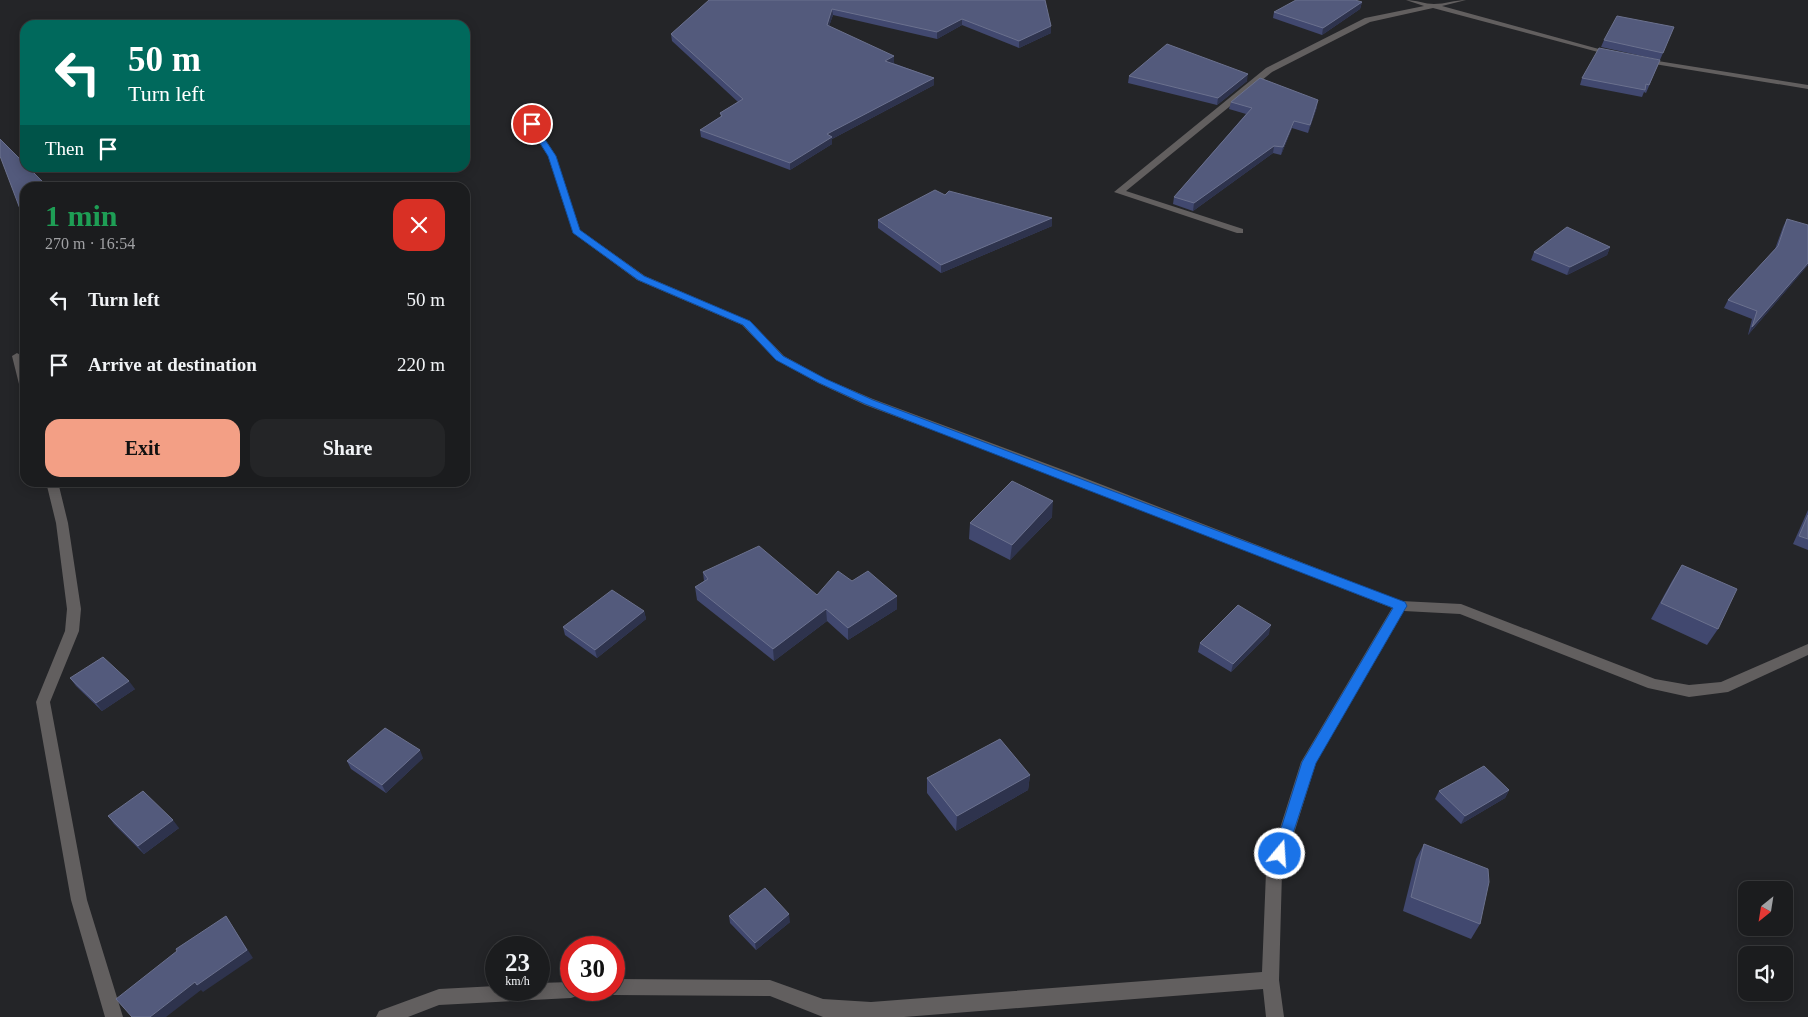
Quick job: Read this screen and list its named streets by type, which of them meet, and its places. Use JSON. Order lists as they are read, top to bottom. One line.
{"north":"bottom left","page":{"turn":["50 m","Turn left"],"then":"Then","heading":["1 min","270 m · 16:54"],"list":[{"name":"Turn left","value":"50 m"},{"name":"Arrive at destination","value":"220 m"}],"buttons":["Exit","Share"],"speed":"23 km/h","limit":"30"}}
